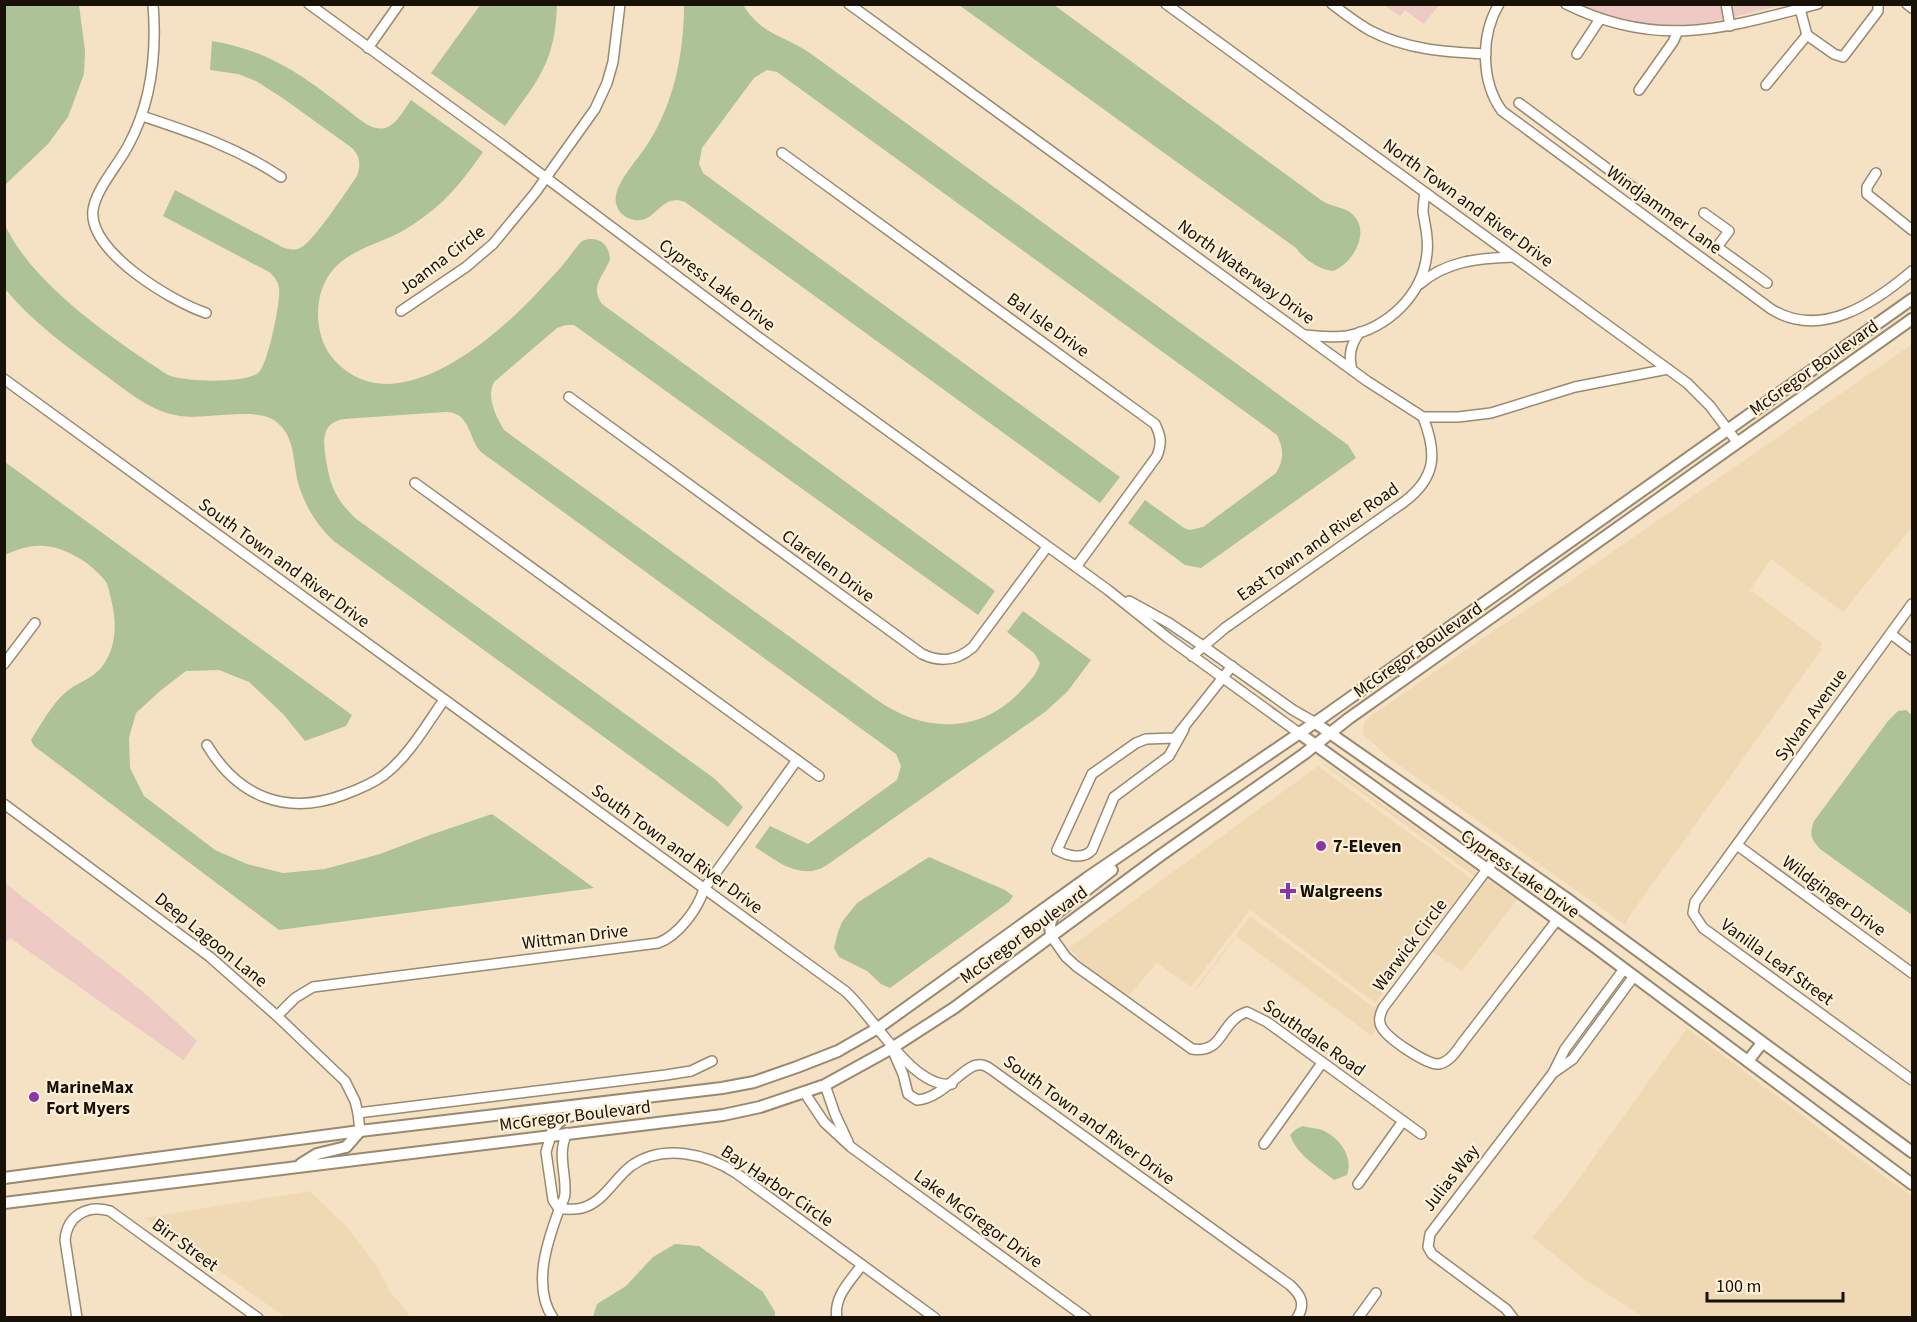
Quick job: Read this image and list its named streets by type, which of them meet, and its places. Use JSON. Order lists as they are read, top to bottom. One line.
{"streets":{"main road":["Cypress Lake Drive","McGregor Boulevard"],"street":["North Town and River Drive","Windjammer Lane","Joanna Circle","North Waterway Drive","Bal Isle Drive","East Town and River Road","South Town and River Drive","Clarellen Drive","Sylvan Avenue","Wildginger Drive","Wittman Drive","Deep Lagoon Lane","Warwick Circle","Vanilla Leaf Street","Southdale Road","Julias Way","Bay Harbor Circle","Lake McGregor Drive","Birr Street"]},"crossings":[["North Town and River Drive","McGregor Boulevard"],["Joanna Circle","Cypress Lake Drive"],["North Waterway Drive","East Town and River Road"],["Cypress Lake Drive","Bal Isle Drive"],["Cypress Lake Drive","McGregor Boulevard"],["Cypress Lake Drive","East Town and River Road"],["Cypress Lake Drive","Clarellen Drive"],["Cypress Lake Drive","Warwick Circle"],["Cypress Lake Drive","Julias Way"],["McGregor Boulevard","South Town and River Drive"],["McGregor Boulevard","Deep Lagoon Lane"],["McGregor Boulevard","Southdale Road"],["McGregor Boulevard","Lake McGregor Drive"],["South Town and River Drive","Wittman Drive"],["Sylvan Avenue","Wildginger Drive"],["Sylvan Avenue","Vanilla Leaf Street"],["Wildginger Drive","Vanilla Leaf Street"],["Wittman Drive","Deep Lagoon Lane"]],"places":{"other":["7-Eleven","MarineMax Fort Myers"],"health":["Walgreens"]},"scale_bar":"100 m"}
